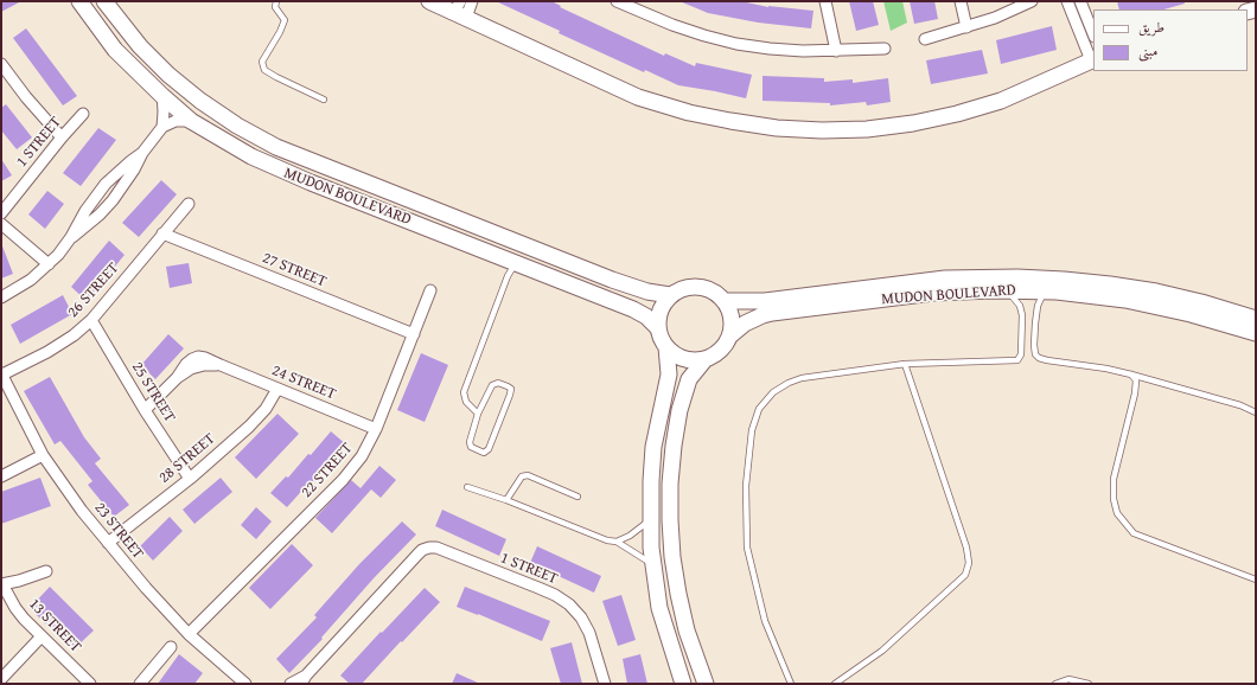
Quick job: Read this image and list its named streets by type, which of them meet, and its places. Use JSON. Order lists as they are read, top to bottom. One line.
{"streets":{"street":["1 STREET","MUDON BOULEVARD","27 STREET","26 STREET","24 STREET","25 STREET","28 STREET","22 STREET","23 STREET","13 STREET"]},"crossings":[["27 STREET","26 STREET"],["27 STREET","22 STREET"],["26 STREET","25 STREET"],["26 STREET","23 STREET"],["24 STREET","25 STREET"],["24 STREET","28 STREET"],["24 STREET","22 STREET"],["25 STREET","28 STREET"],["28 STREET","23 STREET"],["22 STREET","23 STREET"]],"legend":["طريق","مبنى"]}
